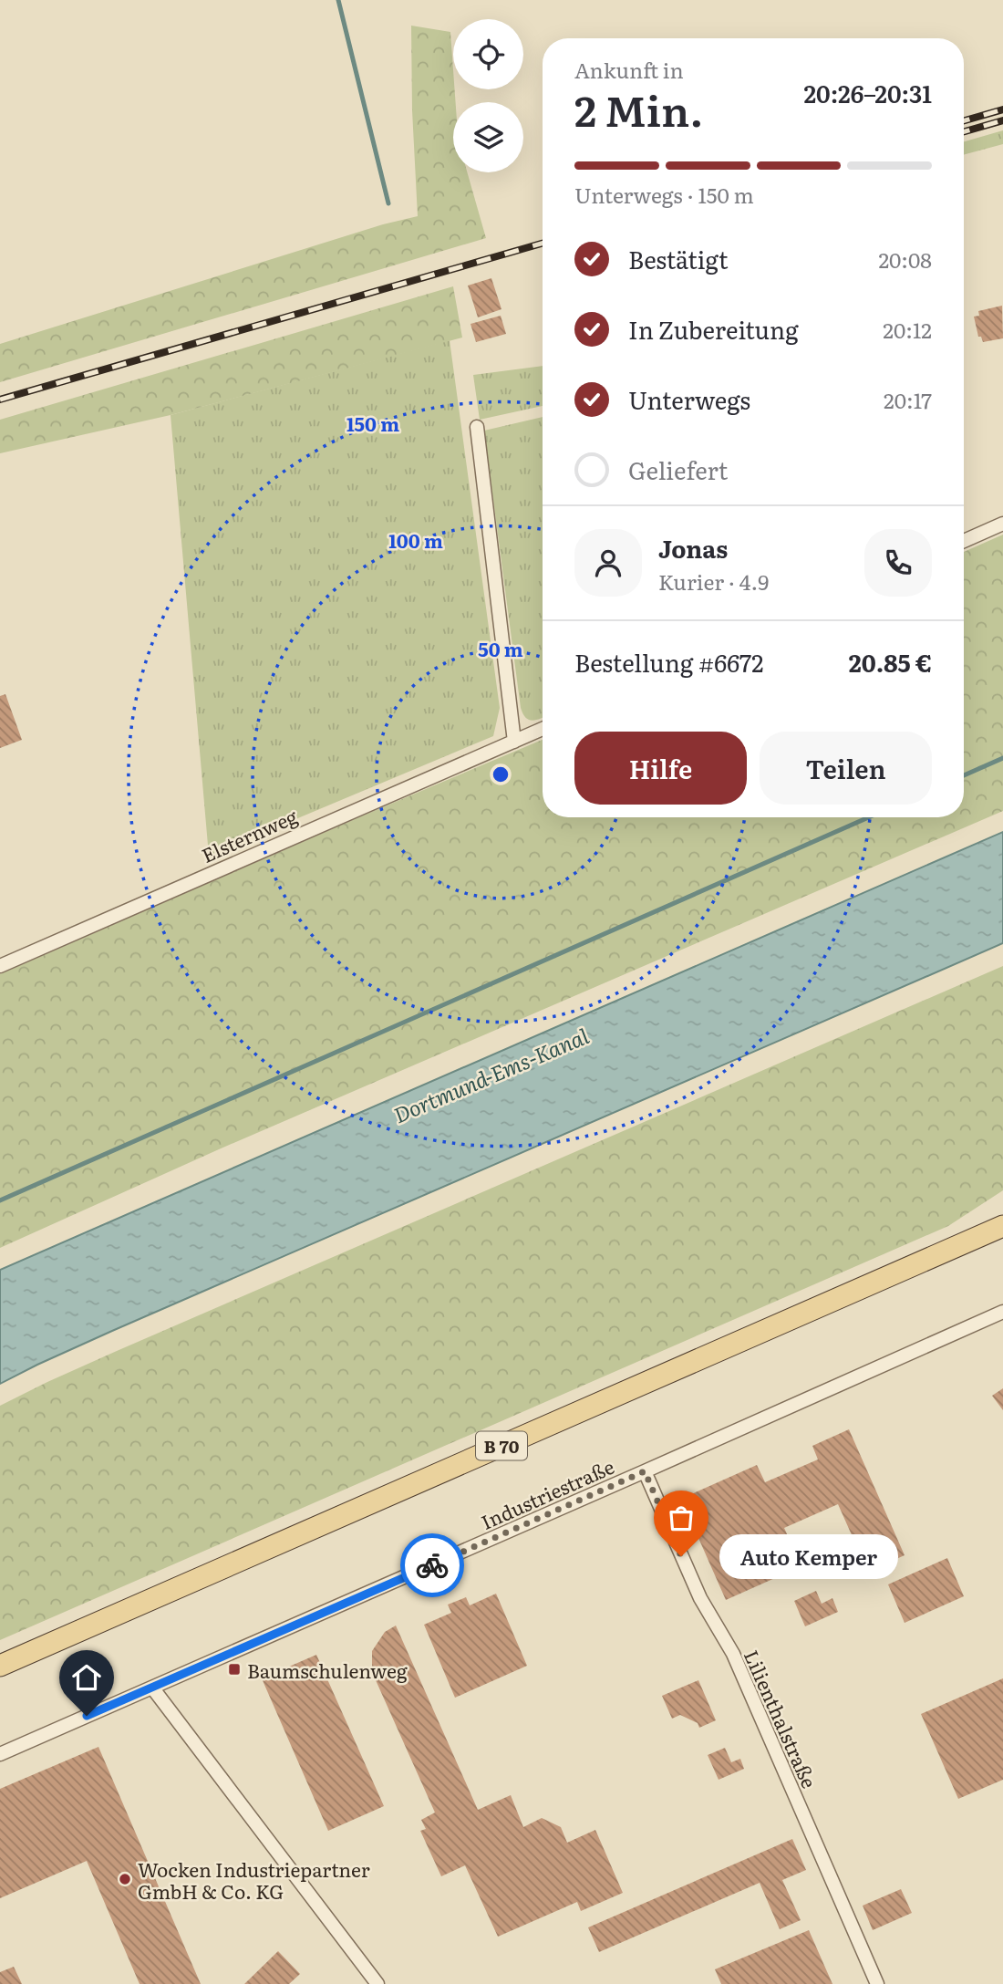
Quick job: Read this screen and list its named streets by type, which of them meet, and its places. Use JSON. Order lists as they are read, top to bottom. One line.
{"streets":{"main road":["B 70"],"street":["Elsternweg","Industriestraße","Lilienthalstraße"]},"crossings":[["Industriestraße","Lilienthalstraße"]],"water":["Dortmund-Ems-Kanal"],"places":{"other":["Auto Kemper","Wocken Industriepartner GmbH & Co. KG"],"transit":["Baumschulenweg"]},"page":{"heading":["2 Min.","Ankunft in","20:26–20:31"],"panel":["Jonas","Kurier · 4.9","Bestellung #6672","20.85 €"],"bar":"Unterwegs · 150 m","list":[["Bestätigt","20:08"],["In Zubereitung","20:12"],["Unterwegs","20:17"],"Geliefert"],"buttons":["Hilfe","Teilen"],"bubble":"Auto Kemper"},"rings":["150 m","100 m","50 m"]}
